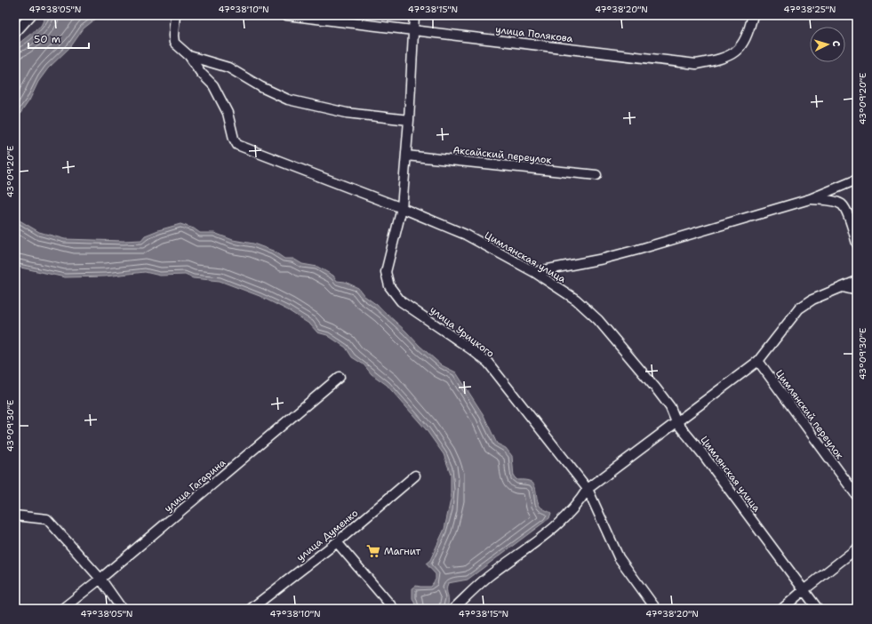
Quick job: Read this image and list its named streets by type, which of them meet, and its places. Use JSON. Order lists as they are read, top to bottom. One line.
{"streets":{"street":["улица Полякова","Аксайский переулок","Цимлянская улица","улица Урицкого","Цимлянский переулок","улица Гагарина","улица Думенко"]},"crossings":[["улица Полякова","улица Урицкого"],["Аксайский переулок","улица Урицкого"],["Цимлянская улица","улица Урицкого"]],"places":{"supermarket":["Магнит"]},"scale_bar":"50 m","north":"right","coordinates":["47°38'05\"N","47°38'10\"N","47°38'15\"N","47°38'20\"N","47°38'25\"N","43°09'20\"E","43°09'30\"E"]}
